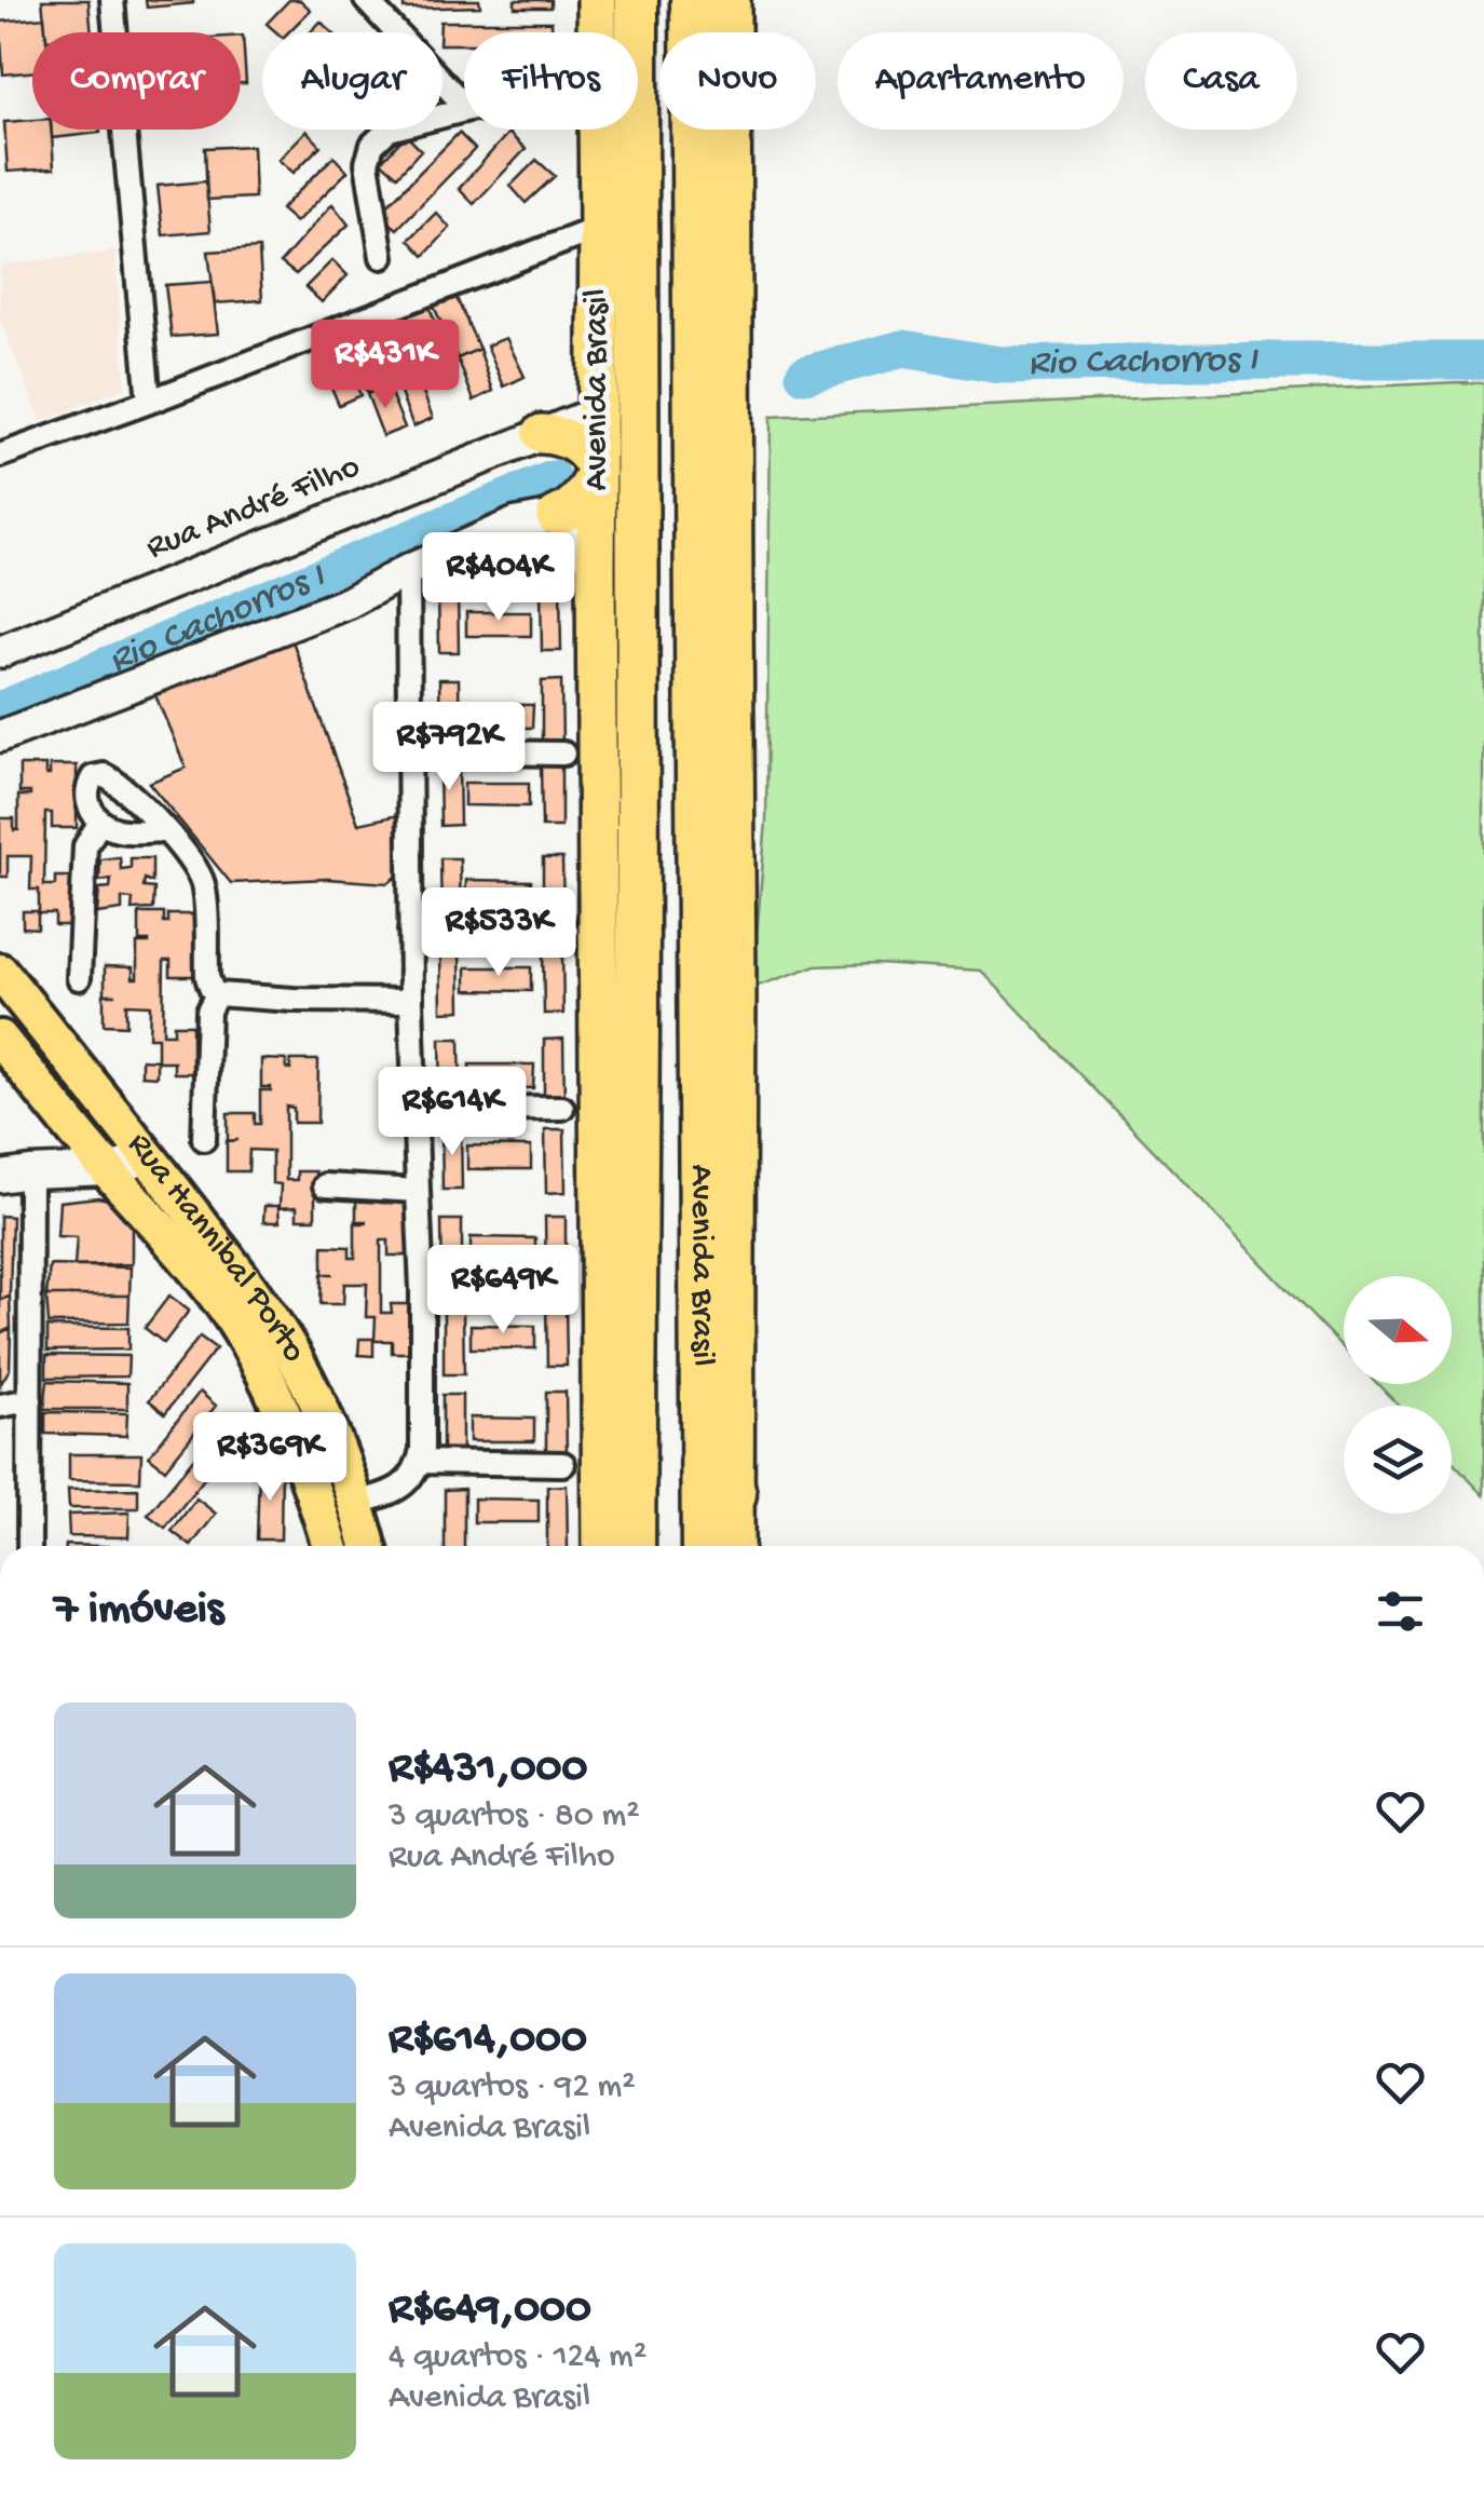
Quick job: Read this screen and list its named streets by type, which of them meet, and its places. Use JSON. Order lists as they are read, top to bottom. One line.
{"streets":{"highway":["Avenida Brasil"],"main road":["Rua Hannibal Porto"],"street":["Rua André Filho"]},"crossings":[["Avenida Brasil","Rua André Filho"]],"water":["Rio Cachorros I"],"north":"right","page":{"chip":["Comprar","Alugar","Filtros","Novo","Apartamento","Casa"],"price":["R$431K","R$404K","R$792K","R$533K","R$614K","R$649K","R$369K"],"heading":"7 imóveis","list":[{"name":"R$431,000","note":"3 quartos · 80 m² · Rua André Filho"},{"name":"R$614,000","note":"3 quartos · 92 m² · Avenida Brasil"},{"name":"R$649,000","note":"4 quartos · 124 m² · Avenida Brasil"}]}}
